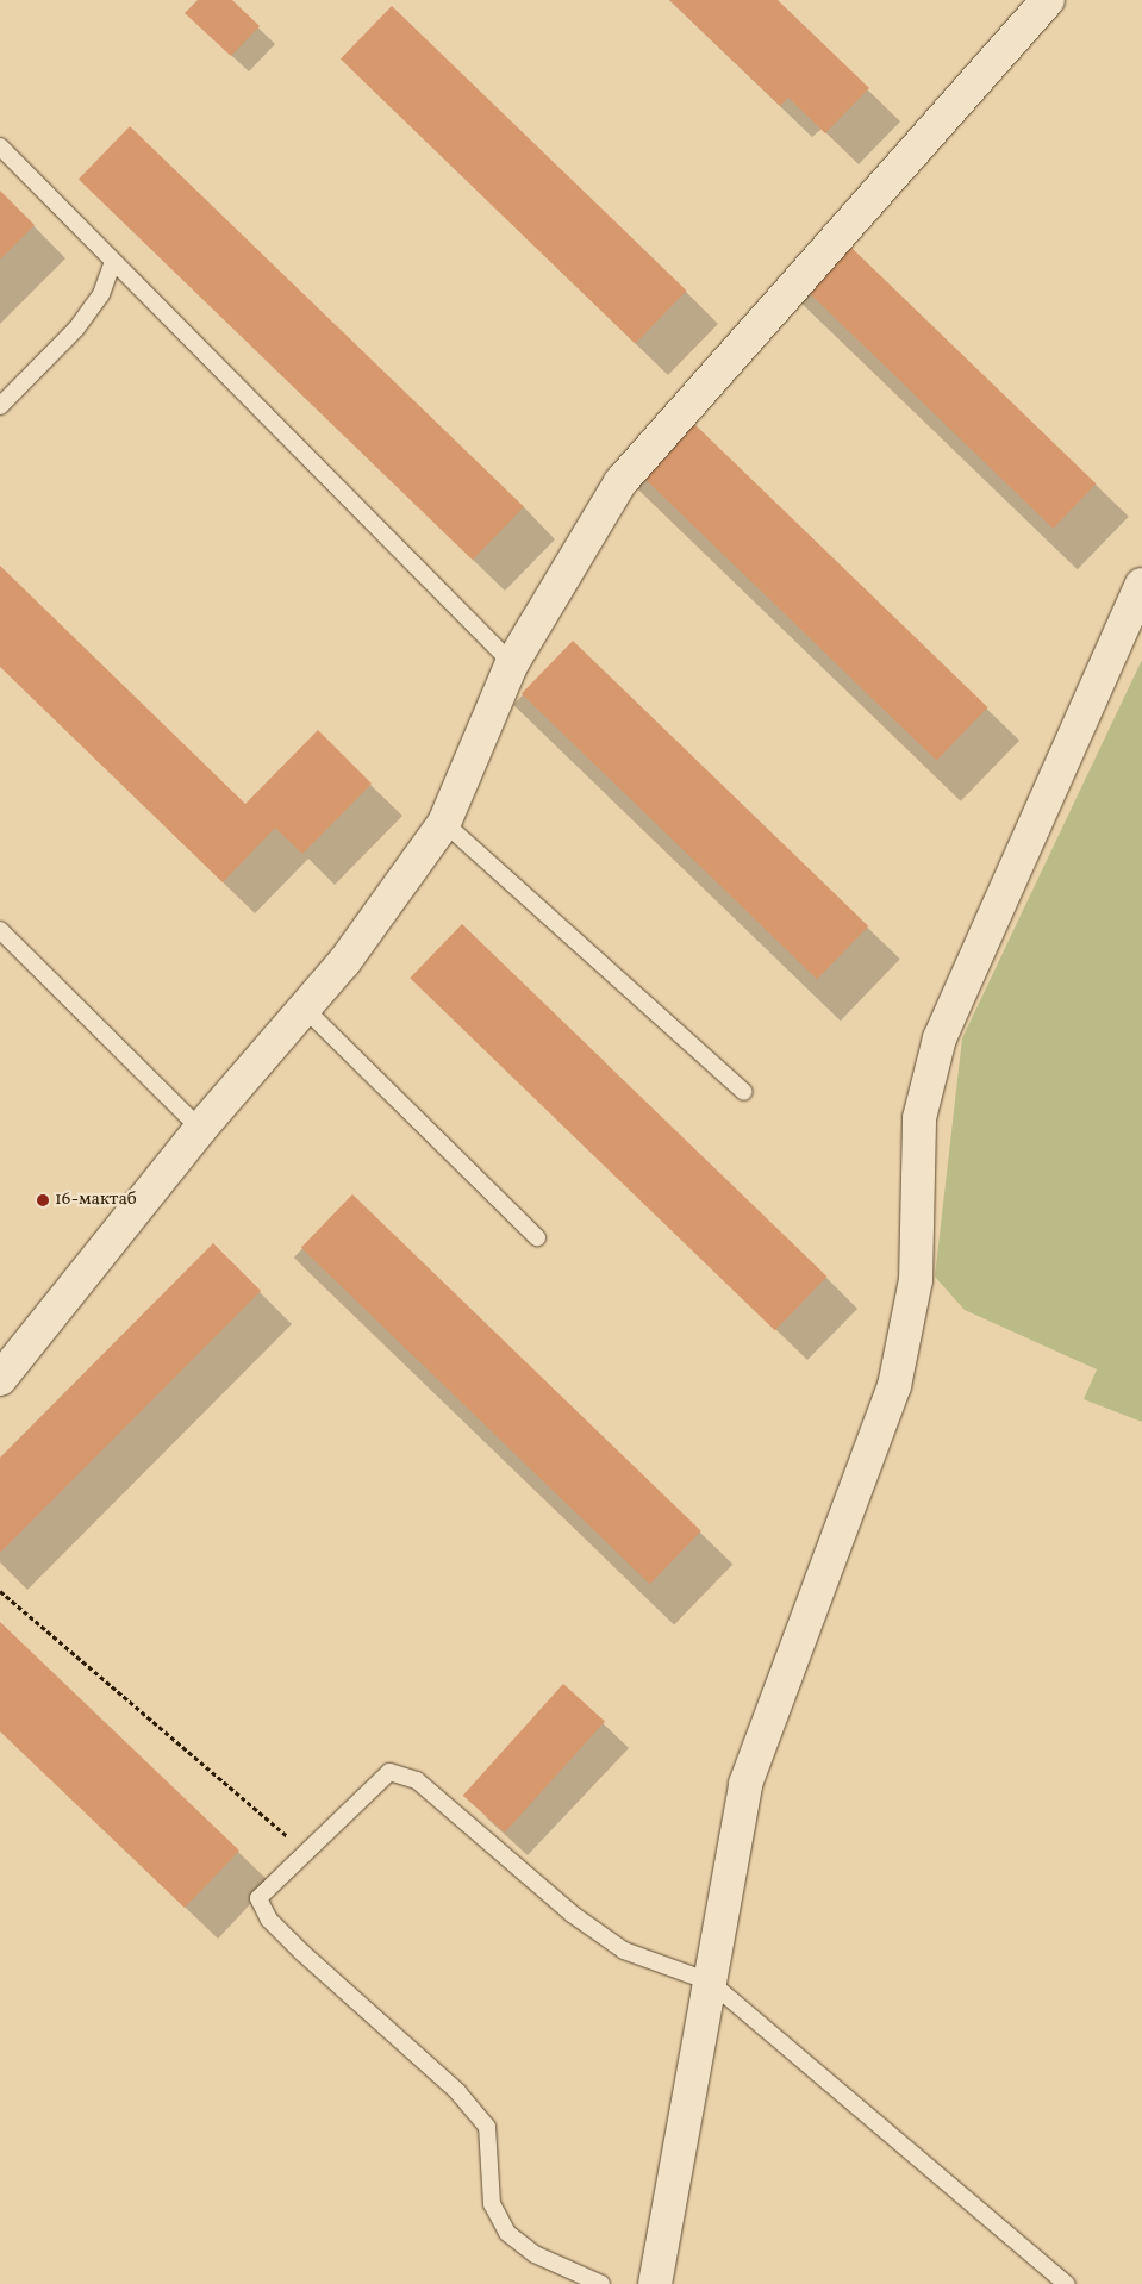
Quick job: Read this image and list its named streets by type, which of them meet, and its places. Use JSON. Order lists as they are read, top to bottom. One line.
{"places":["16-мактаб"]}
